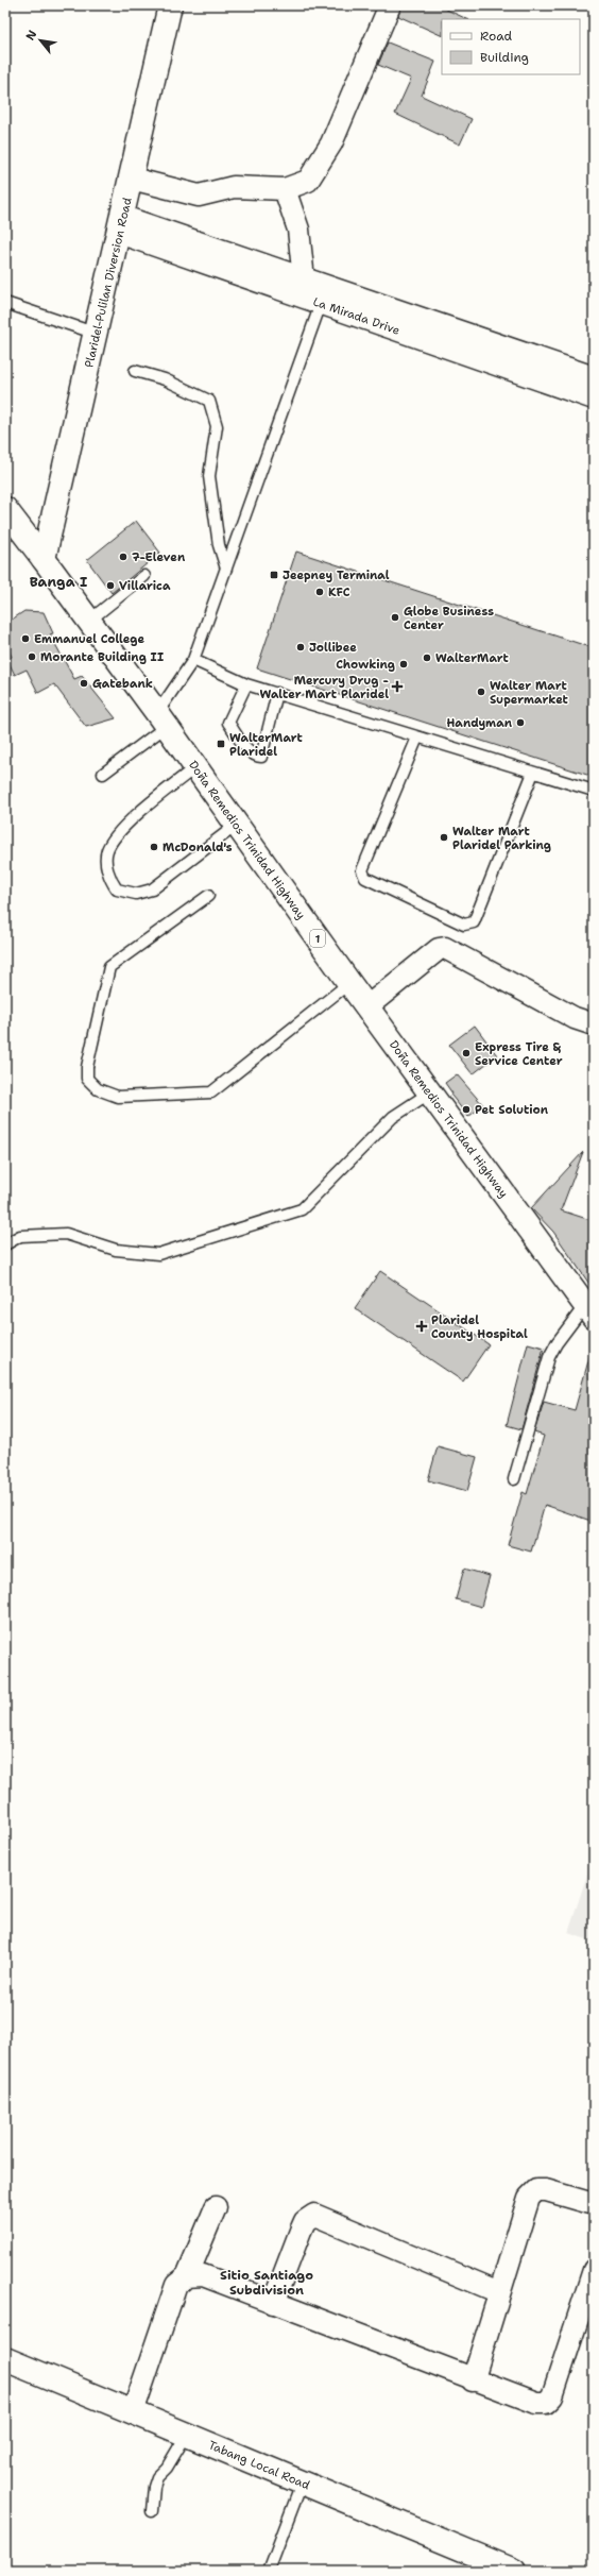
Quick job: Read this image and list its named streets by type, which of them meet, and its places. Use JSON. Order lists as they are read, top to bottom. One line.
{"streets":{"main road":["Plaridel-Pulilan Diversion Road","Doña Remedios Trinidad Highway","1","Tabang Local Road"],"street":["La Mirada Drive"]},"crossings":[["Plaridel-Pulilan Diversion Road","La Mirada Drive"],["Plaridel-Pulilan Diversion Road","Doña Remedios Trinidad Highway"]],"districts":["Banga I","Sitio Santiago Subdivision"],"places":{"other":["7-Eleven","Villarica","KFC","Globe Business Center","Emmanuel College","Jollibee","Morante Building II","WalterMart","Chowking","Gatebank","Walter Mart Supermarket","Handyman","Walter Mart Plaridel Parking","McDonald's","Express Tire & Service Center","Pet Solution"],"transit":["Jeepney Terminal","WalterMart Plaridel"],"health":["Mercury Drug - Walter Mart Plaridel","Plaridel County Hospital"]},"legend":["Road","Building"],"north":"top left"}
